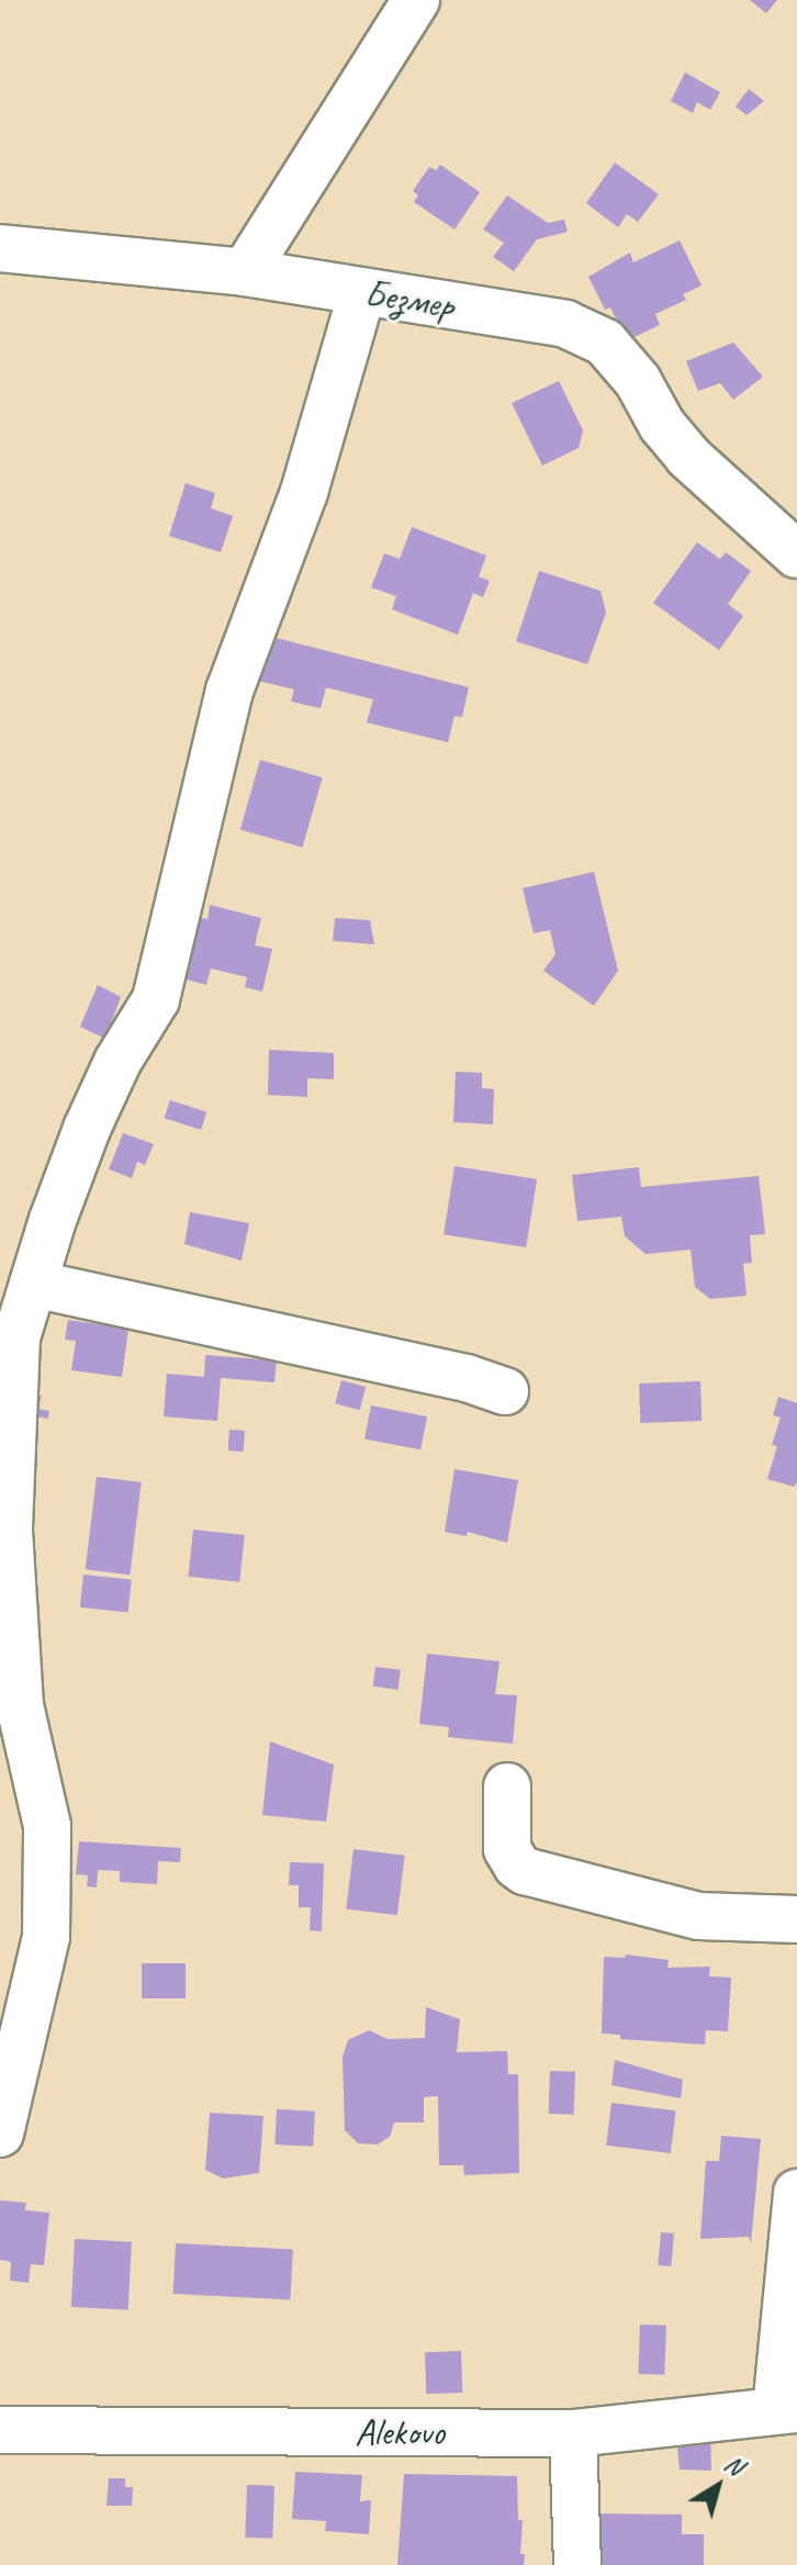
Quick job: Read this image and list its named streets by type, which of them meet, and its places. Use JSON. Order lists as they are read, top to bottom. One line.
{"streets":{"street":["Безмер","Alekovo"]},"north":"top right"}
